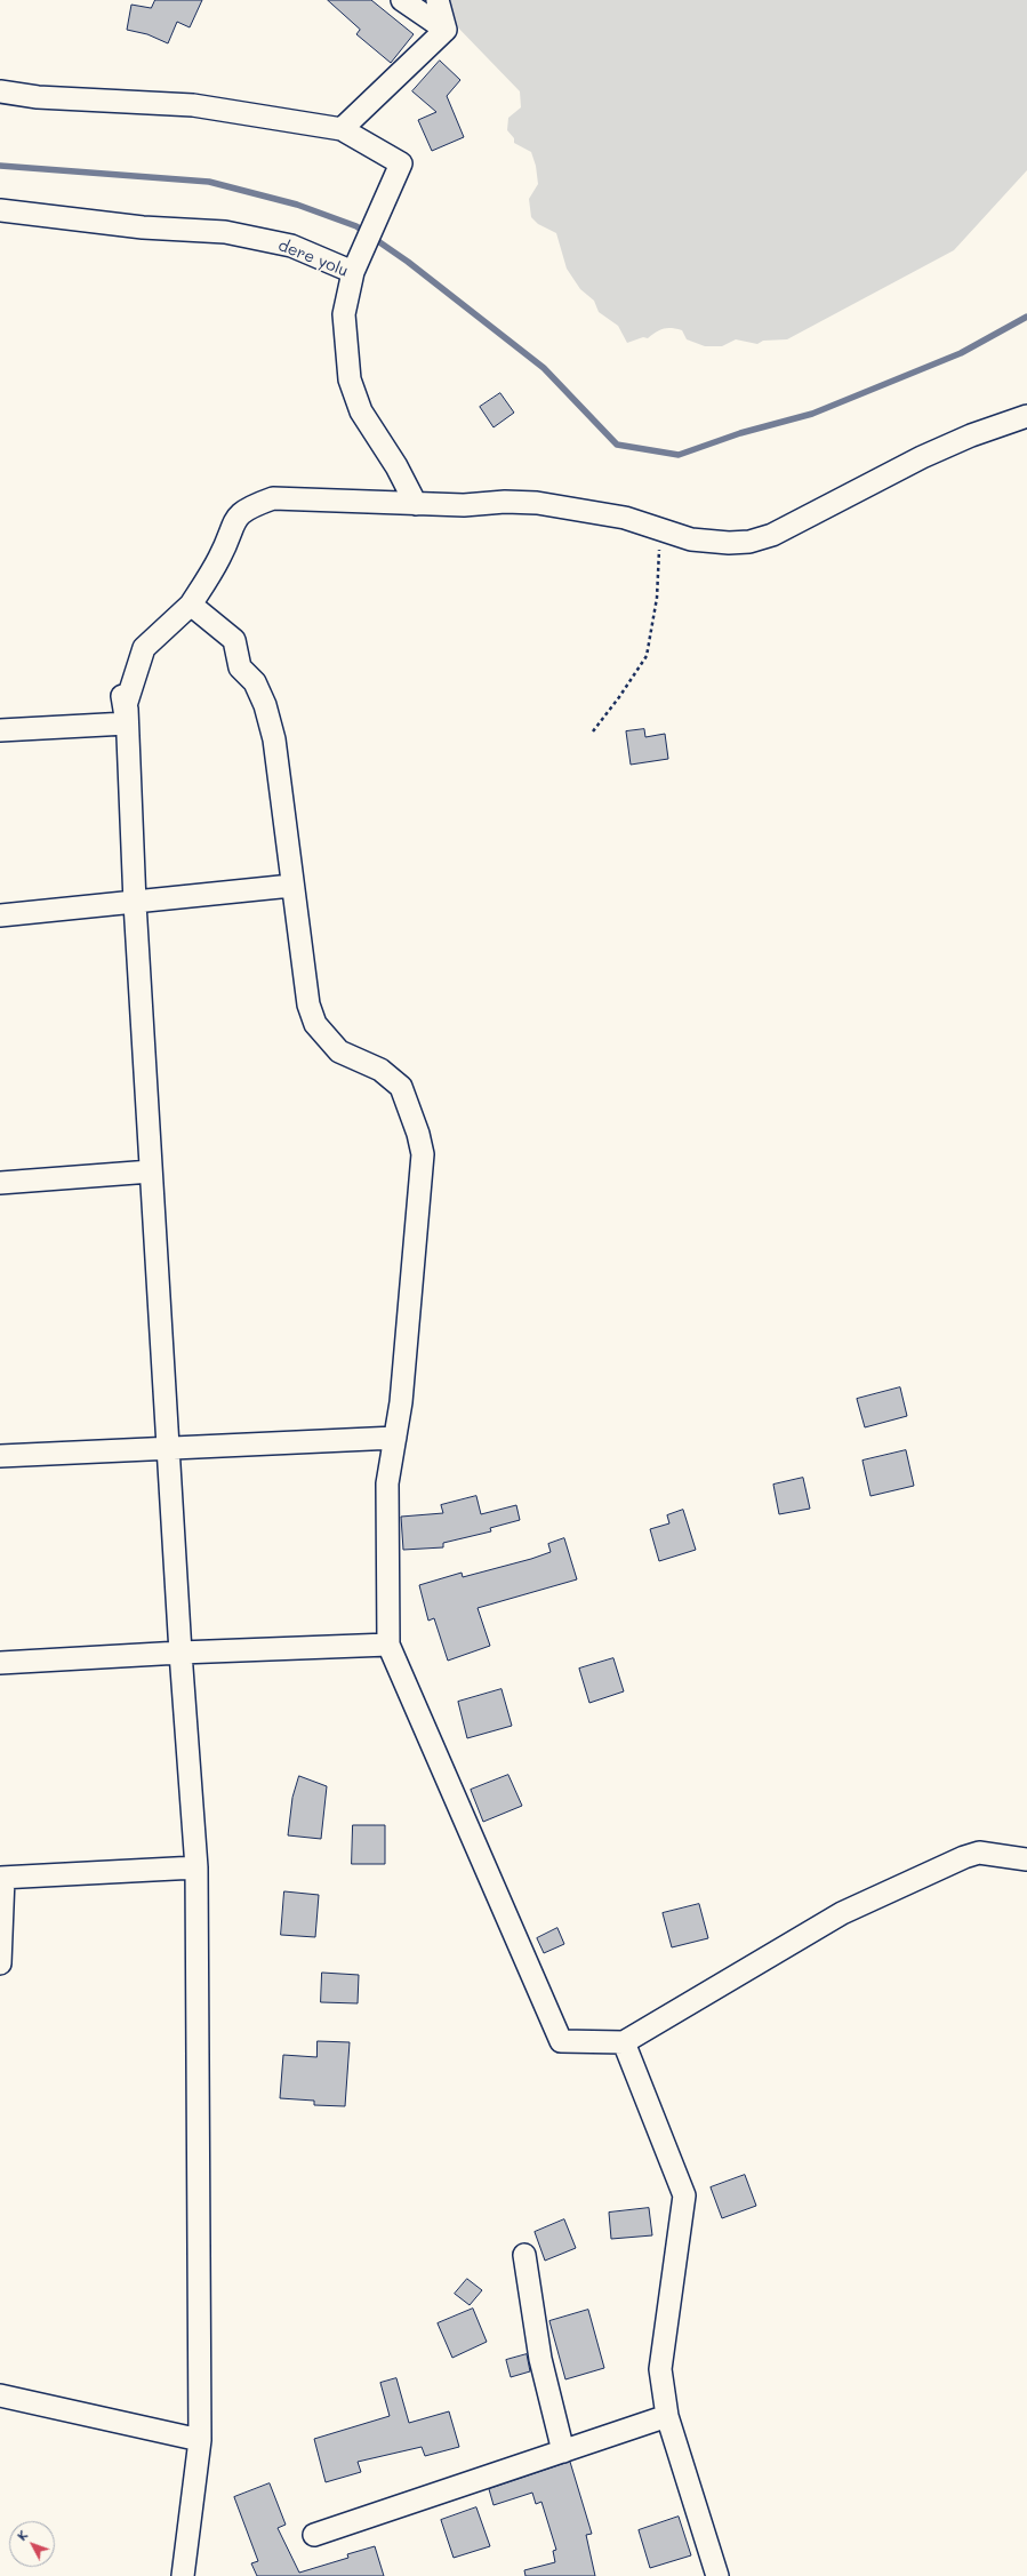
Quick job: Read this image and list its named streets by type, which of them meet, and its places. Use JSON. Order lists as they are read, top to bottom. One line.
{"streets":{"street":["dere yolu"]},"north":"top left"}
